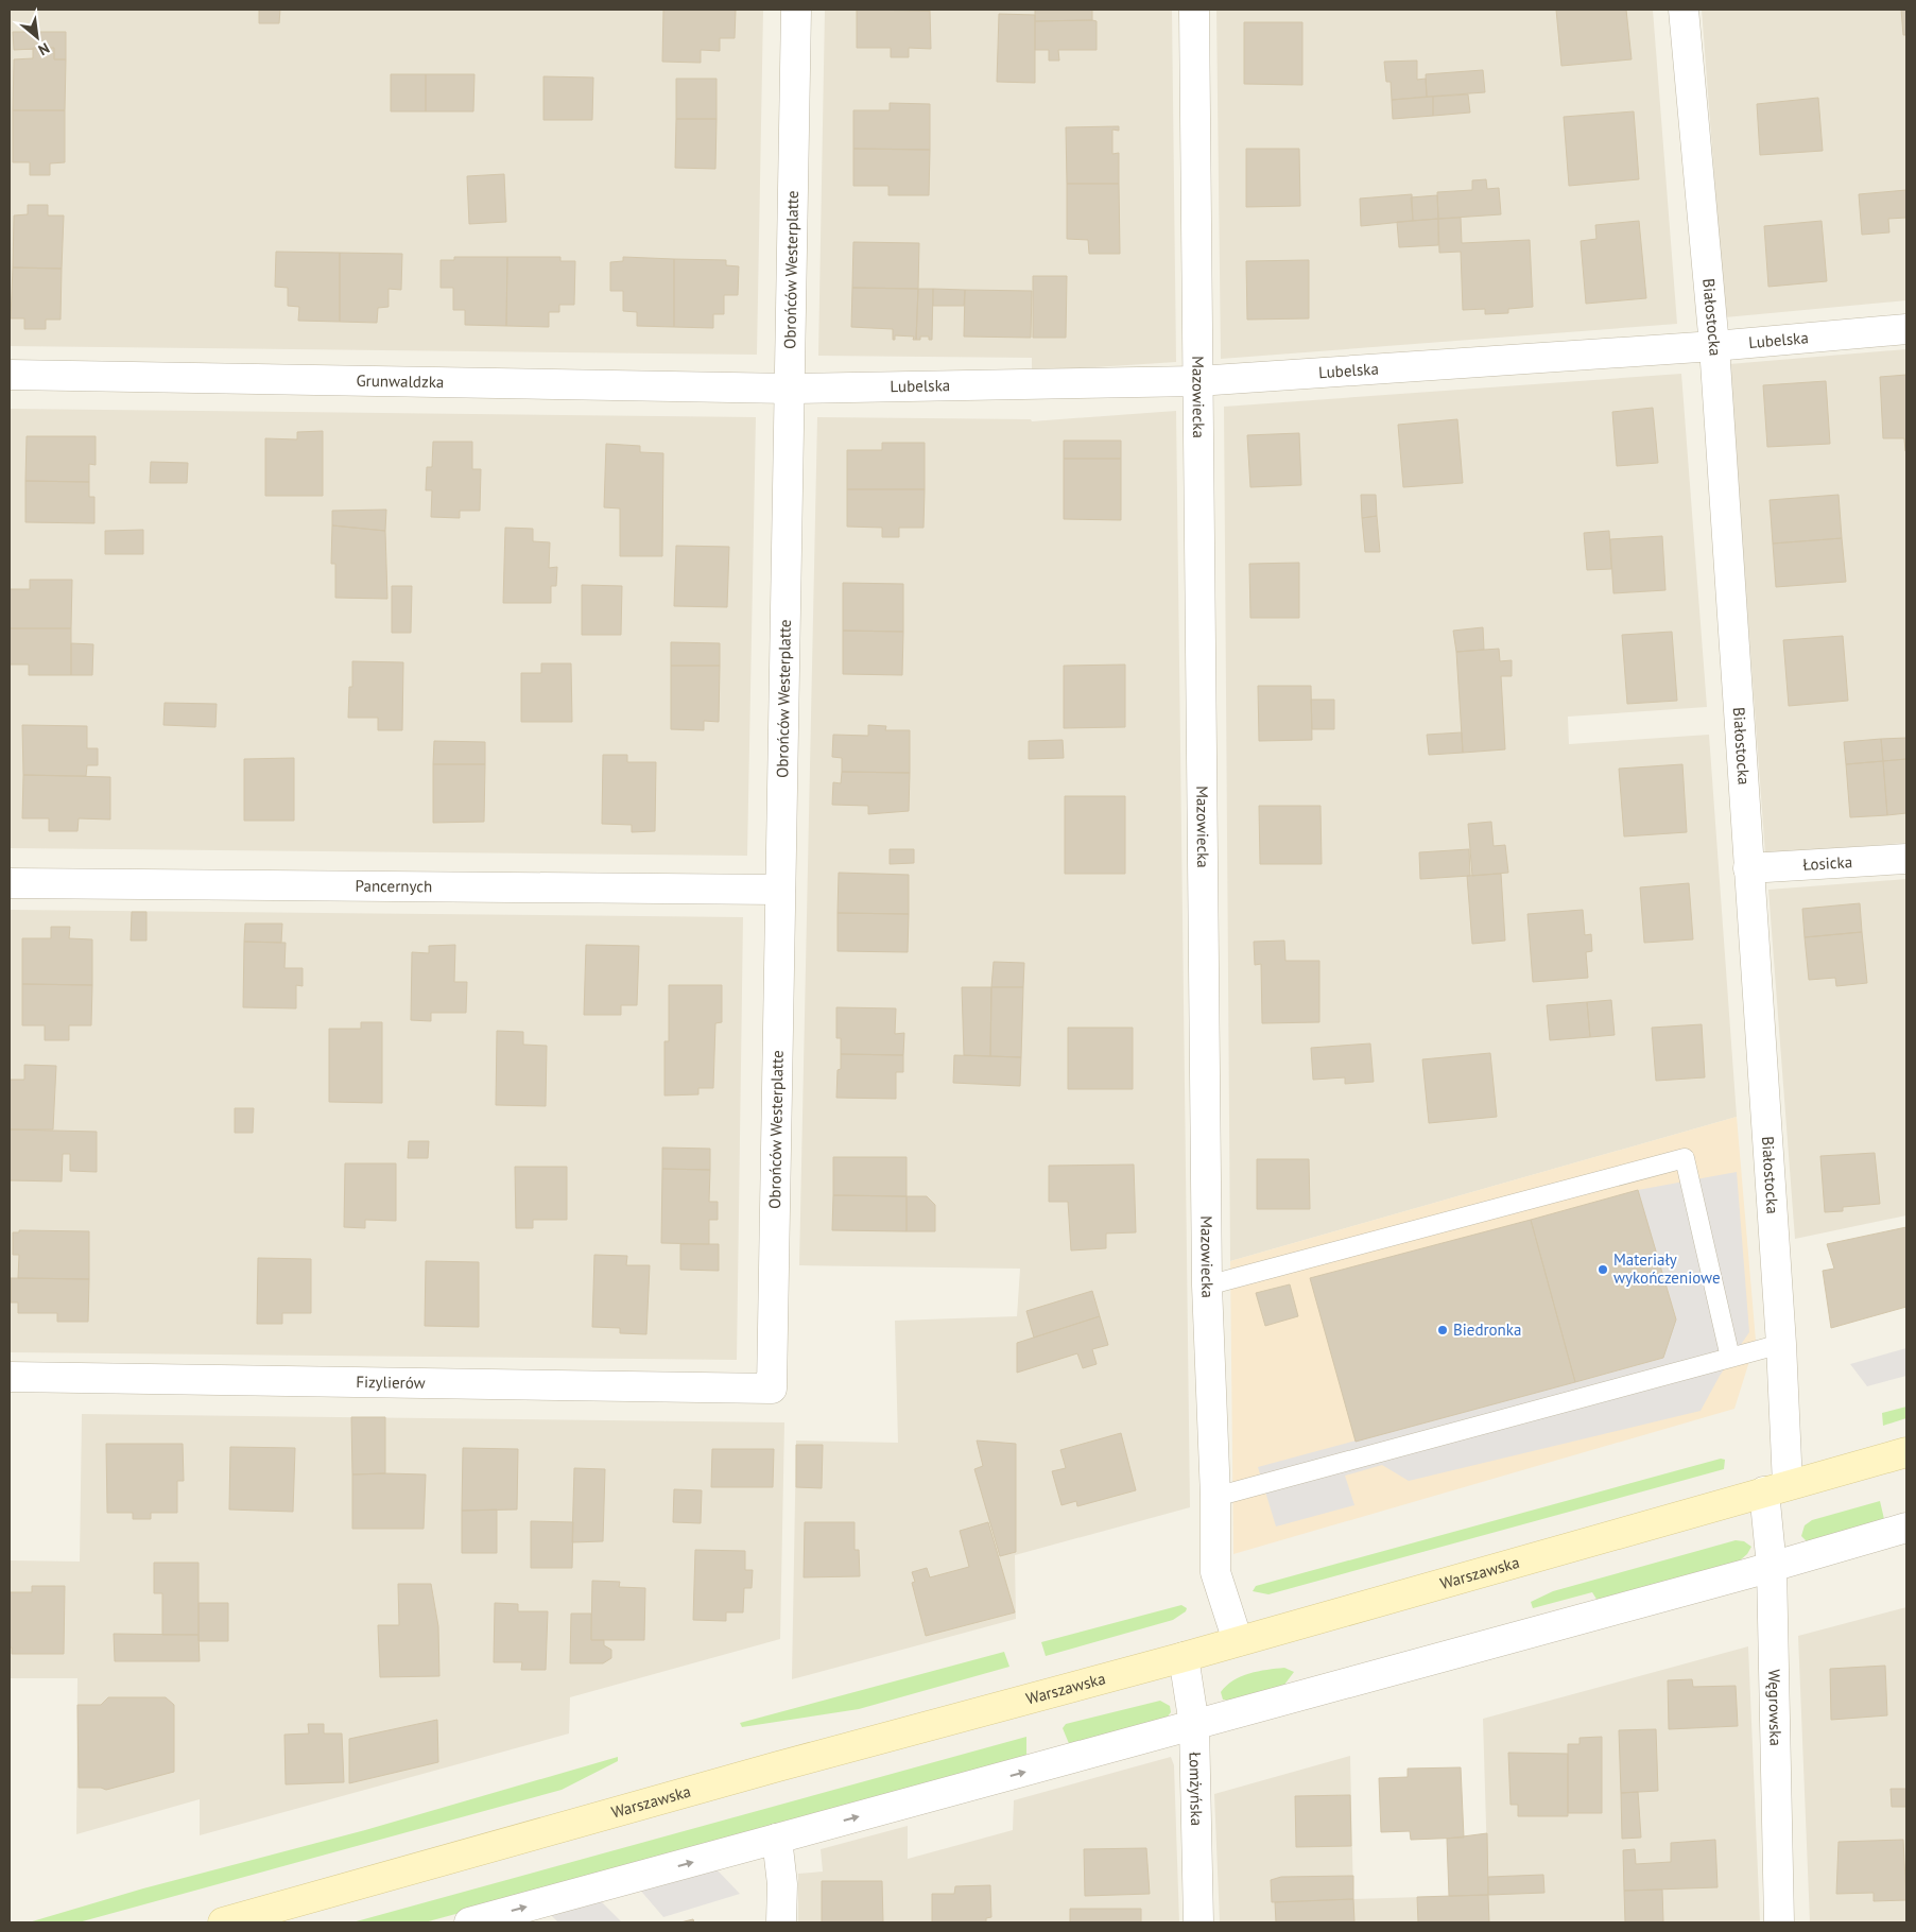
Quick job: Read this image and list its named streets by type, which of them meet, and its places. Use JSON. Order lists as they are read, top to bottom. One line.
{"streets":{"main road":["Warszawska"],"street":["Obrońców Westerplatte","Białostocka","Lubelska","Grunwaldzka","Mazowiecka","Łosicka","Pancernych","Fizylierów","Węgrowska","Łomżyńska"]},"crossings":[["Obrońców Westerplatte","Lubelska"],["Obrońców Westerplatte","Grunwaldzka"],["Obrońców Westerplatte","Pancernych"],["Obrońców Westerplatte","Fizylierów"],["Białostocka","Lubelska"],["Białostocka","Łosicka"],["Białostocka","Warszawska"],["Białostocka","Węgrowska"],["Lubelska","Grunwaldzka"],["Lubelska","Mazowiecka"],["Mazowiecka","Warszawska"],["Warszawska","Węgrowska"],["Warszawska","Łomżyńska"]],"places":["Materiały wykończeniowe","Biedronka"],"north":"bottom right"}
